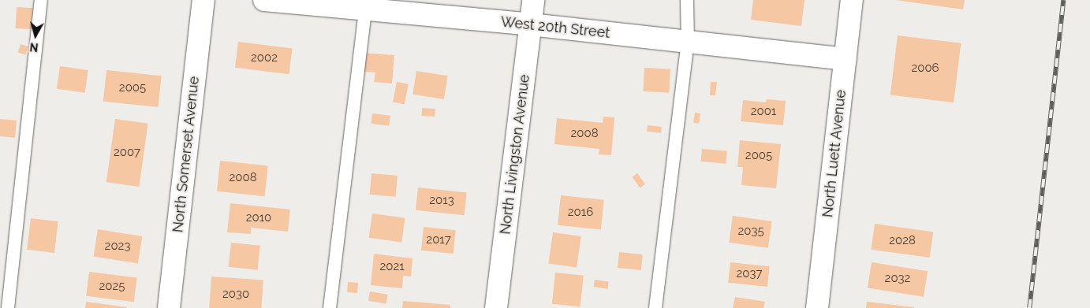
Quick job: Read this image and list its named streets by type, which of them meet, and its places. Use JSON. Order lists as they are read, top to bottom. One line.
{"streets":{"street":["West 20th Street","North Luett Avenue","North Somerset Avenue","North Livingston Avenue"]},"crossings":[["West 20th Street","North Luett Avenue"],["West 20th Street","North Livingston Avenue"]],"house_numbers":["2002","2006","2005","2001","2008","2007","2005","2008","2013","2016","2010","2035","2017","2028","2023","2021","2037","2032","2025","2030"],"north":"bottom"}
